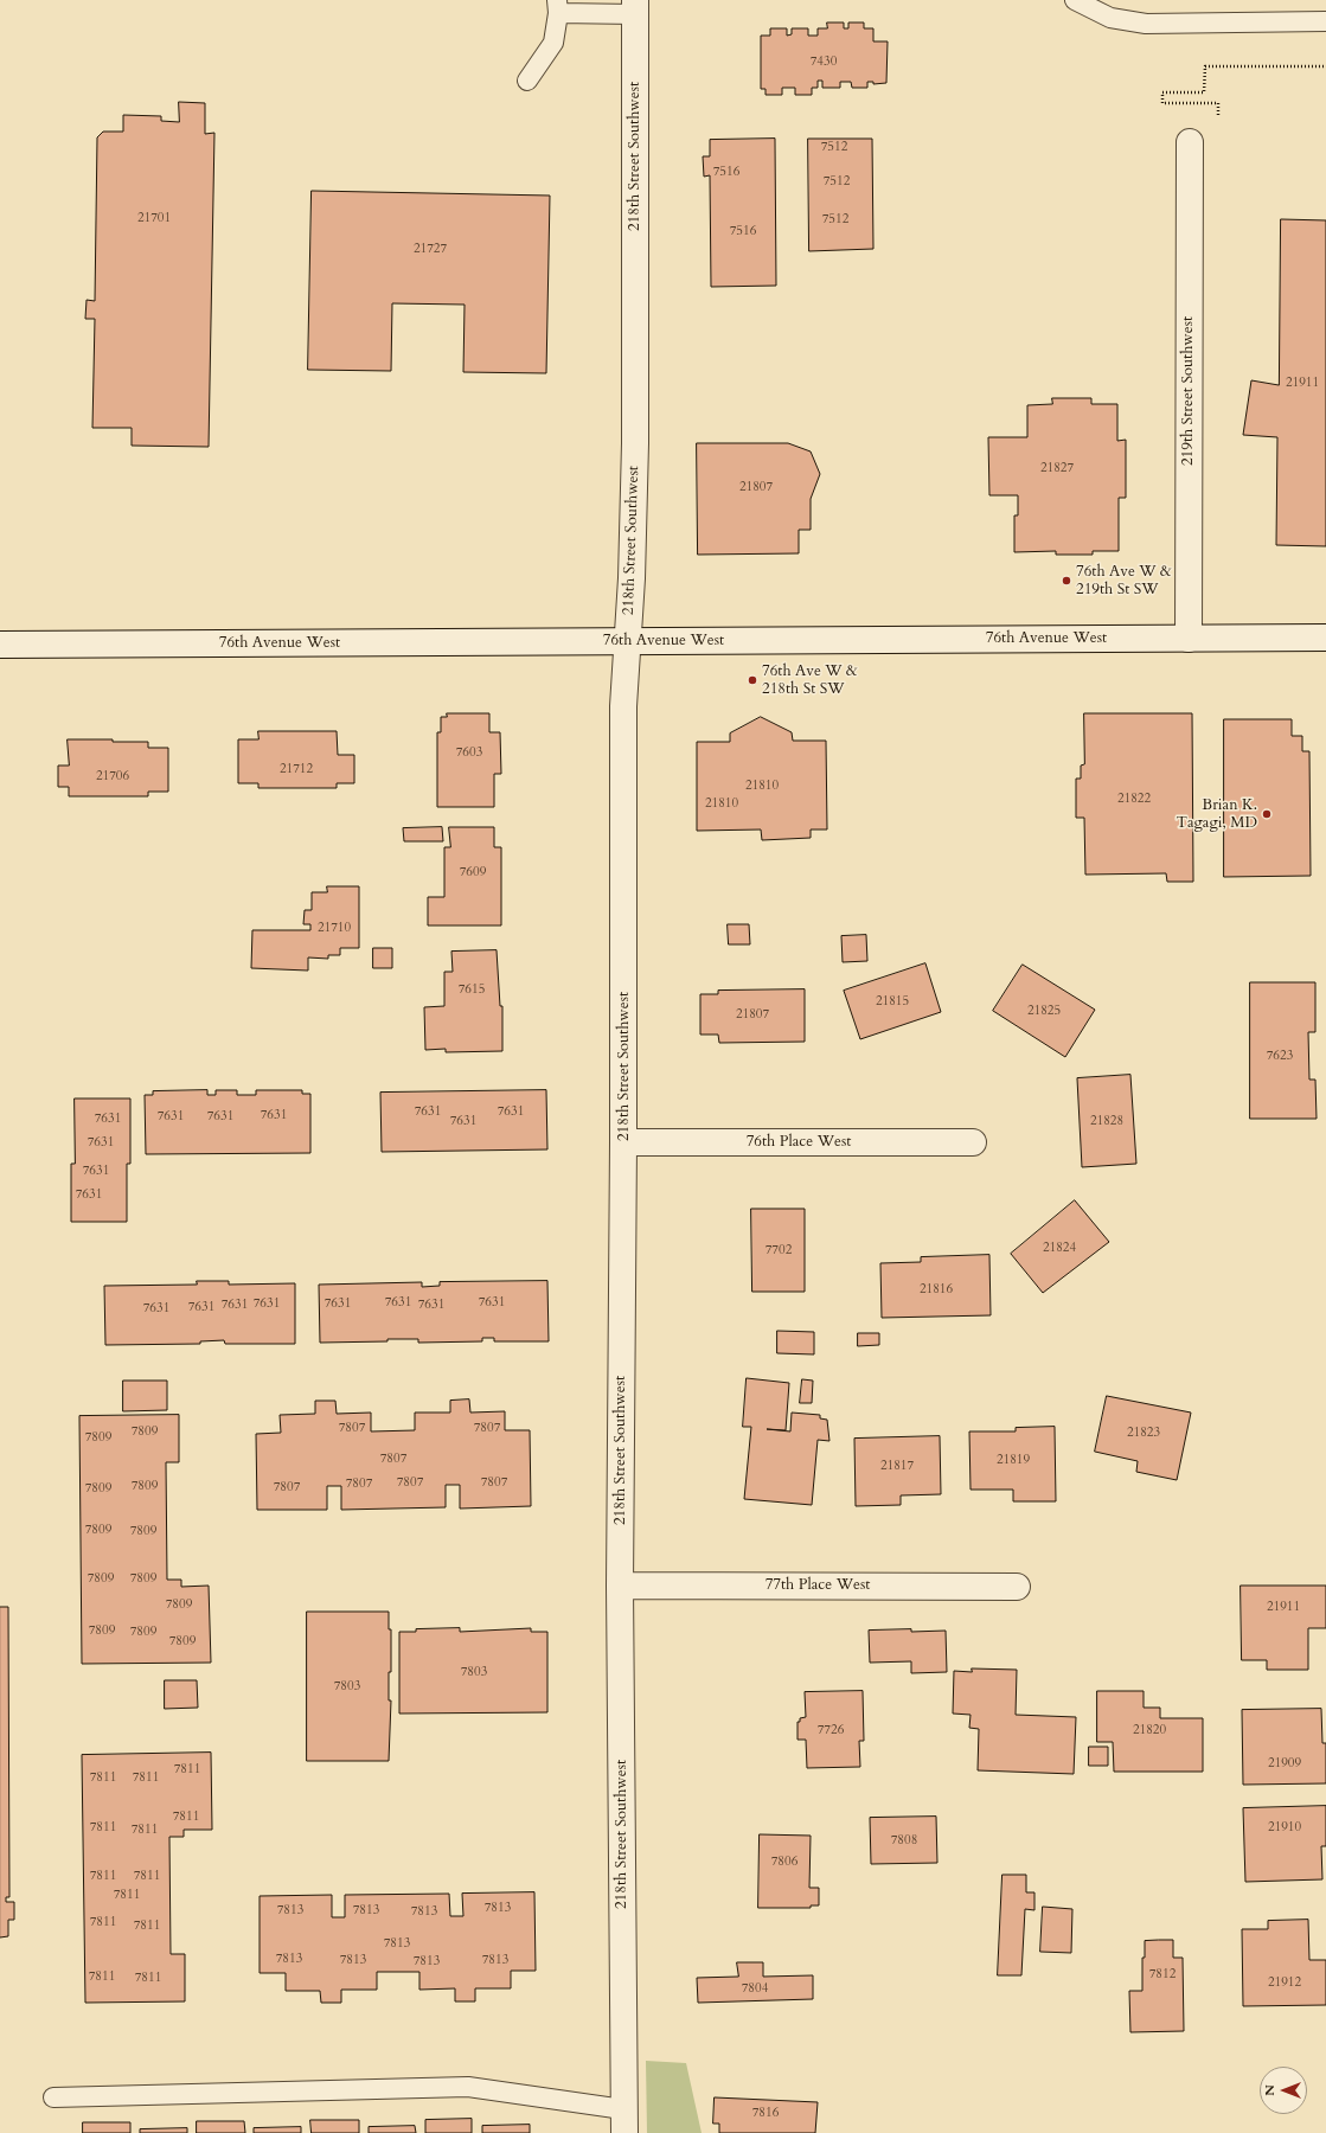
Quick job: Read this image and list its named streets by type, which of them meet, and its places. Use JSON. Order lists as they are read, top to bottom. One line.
{"streets":{"street":["218th Street Southwest","219th Street Southwest","76th Avenue West","76th Place West","77th Place West"]},"crossings":[["218th Street Southwest","76th Avenue West"],["218th Street Southwest","76th Place West"],["218th Street Southwest","77th Place West"],["219th Street Southwest","76th Avenue West"]],"places":["76th Ave W & 219th St SW","76th Ave W & 218th St SW","Brian K. Tagagi, MD"],"house_numbers":["7430","7512","7516","7512","21701","7512","7516","21727","21911","21827","21807","7603","21712","21706","21810","21822","21810","7609","21710","7615","21815","21825","21807","7623","7631","7631","7631","7631","7631","7631","7631","21828","7631","7631","7631","21824","7702","21816","7631","7631","7631","7631","7631","7631","7631","7631","7807","7807","7809","21823","7809","7807","21819","21817","7807","7807","7807","7809","7807","7809","7809","7809","7809","7809","7809","21911","7809","7809","7809","7803","7803","7726","21820","21909","7811","7811","7811","7811","7811","21910","7811","7808","7806","7811","7811","7811","7813","7813","7813","7813","7811","7811","7813","7813","7813","7813","7813","7812","7811","7811","21912","7804","7816"],"north":"left"}
